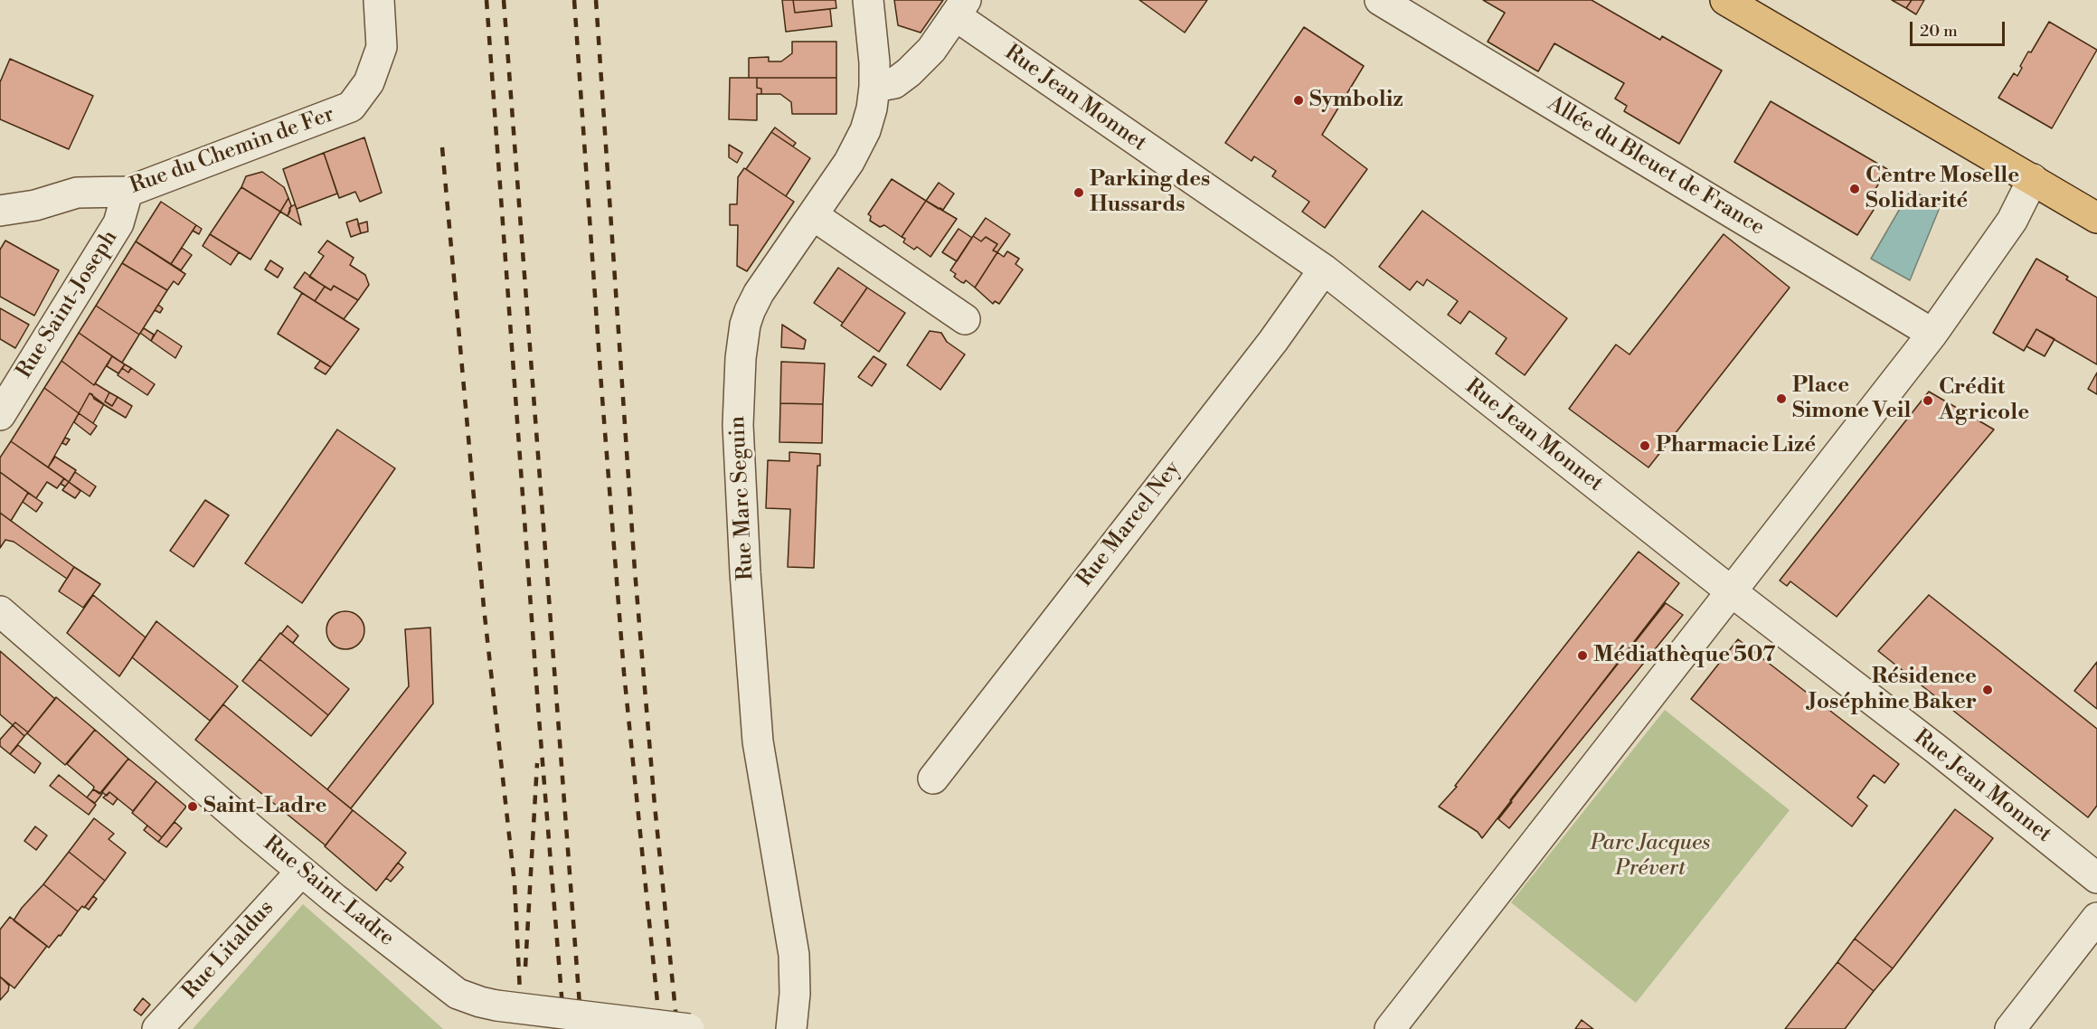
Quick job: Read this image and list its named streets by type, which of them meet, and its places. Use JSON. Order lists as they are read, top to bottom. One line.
{"streets":{"street":["Rue Jean Monnet","Rue du Chemin de Fer","Allée du Bleuet de France","Rue Saint-Joseph","Rue Marc Seguin","Rue Marcel Ney","Rue Saint-Ladre","Rue Litaldus"]},"crossings":[["Rue Jean Monnet","Rue Marcel Ney"],["Rue du Chemin de Fer","Rue Saint-Joseph"],["Rue Saint-Ladre","Rue Litaldus"]],"parks":["Parc Jacques Prévert"],"places":["Symboliz","Centre Moselle Solidarité","Parking des Hussards","Place Simone Veil","Crédit Agricole","Pharmacie Lizé","Médiathèque 507","Résidence Joséphine Baker","Saint-Ladre"],"scale_bar":"20 m"}
